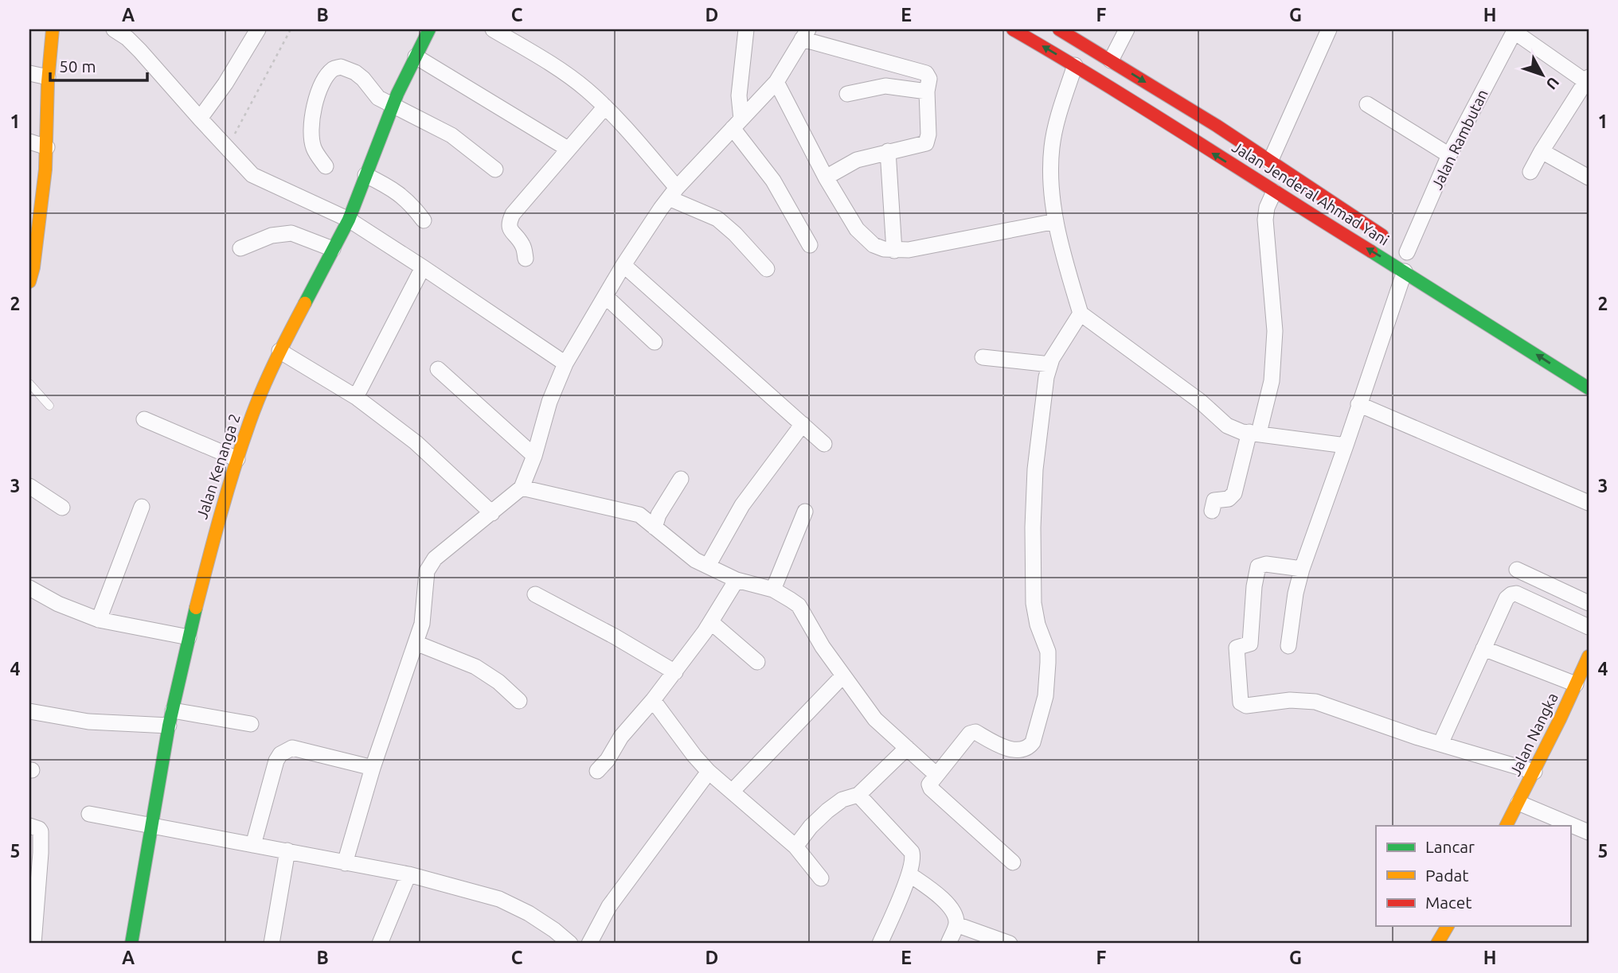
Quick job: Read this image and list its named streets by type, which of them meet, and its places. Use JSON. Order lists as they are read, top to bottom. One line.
{"streets":{"main road":["Jalan Jenderal Ahmad Yani","Jalan Kenanga 2","Jalan Nangka"],"street":["Jalan Rambutan"]},"crossings":[["Jalan Rambutan","Jalan Jenderal Ahmad Yani"]],"legend":["Lancar","Padat","Macet"],"scale_bar":"50 m","north":"bottom right","grid":{"columns":["A","B","C","D","E","F","G","H"],"rows":["1","2","3","4","5"]}}
